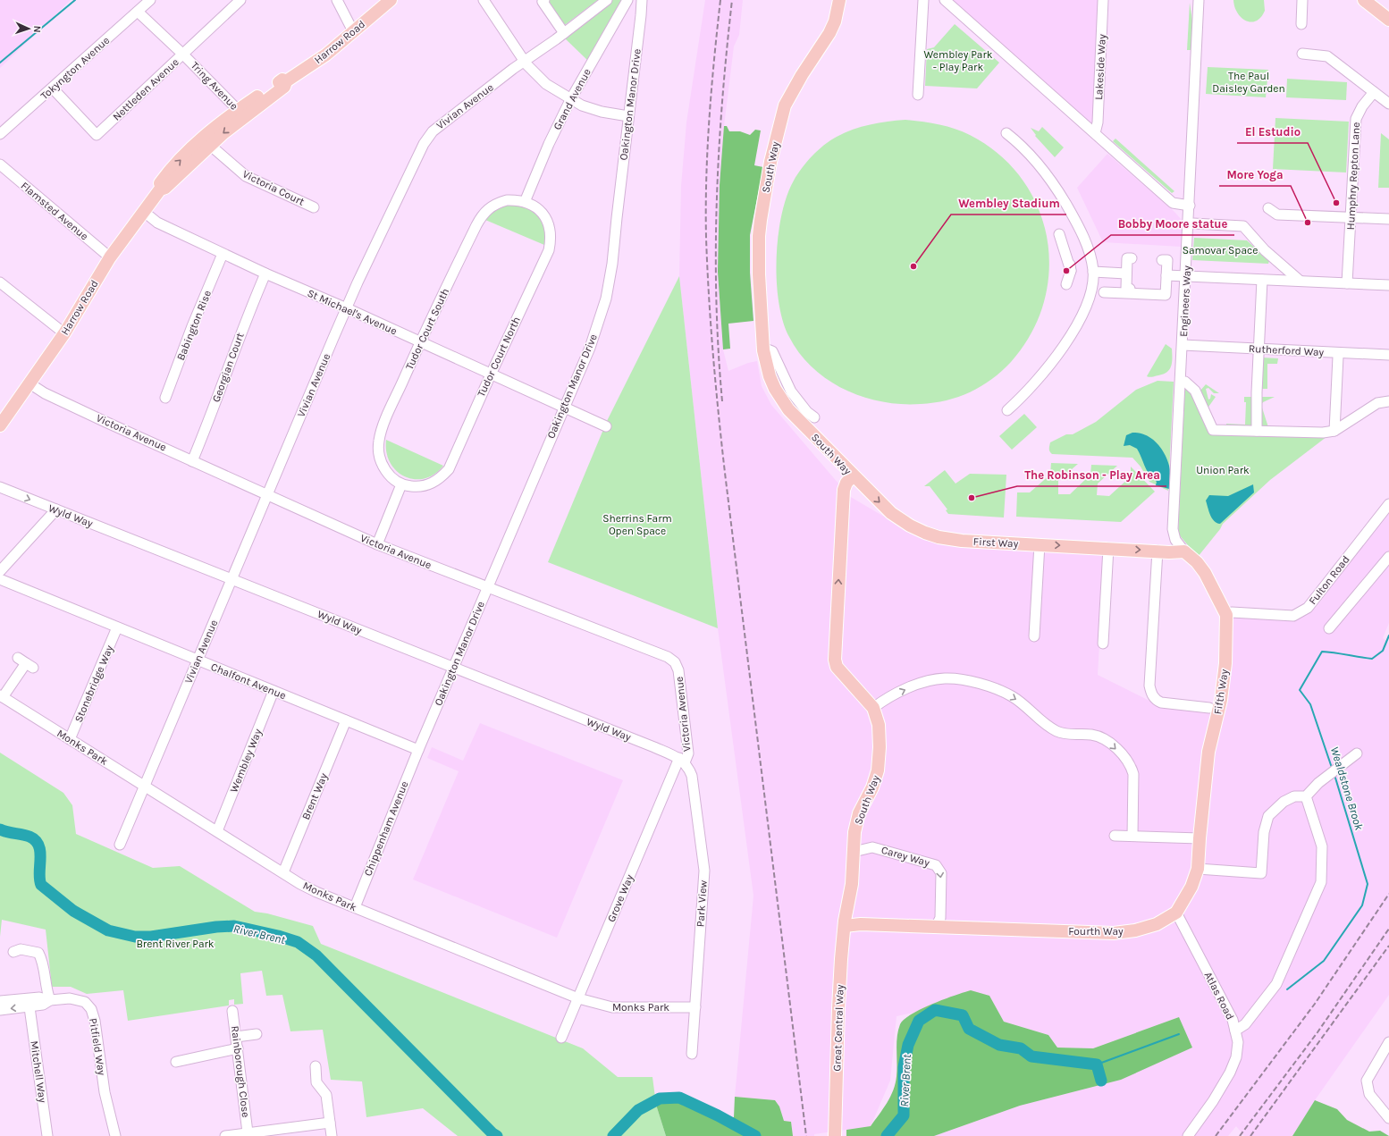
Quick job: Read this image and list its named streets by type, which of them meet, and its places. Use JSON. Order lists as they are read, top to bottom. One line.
{"streets":{"main road":["Harrow Road","South Way","First Way","Fifth Way","Fourth Way","Great Central Way"],"street":["Lakeside Way","Tokyngton Avenue","Tring Avenue","Nettleden Avenue","Grand Avenue","Oakington Manor Drive","Vivian Avenue","Humphry Repton Lane","Victoria Court","Flamsted Avenue","Engineers Way","St Michael's Avenue","Babington Rise","Tudor Court South","Rutherford Way","Tudor Court North","Georgian Court","Victoria Avenue","Wyld Way","Fulton Road","Chalfont Avenue","Stonebridge Way","Monks Park","Wembley Way","Brent Way","Chippenham Avenue","Carey Way","Grove Way","Park View","Atlas Road","Pitfield Way","Mitchell Way","Rainborough Close"]},"crossings":[["Harrow Road","Tring Avenue"],["Harrow Road","Victoria Court"],["Harrow Road","Flamsted Avenue"],["Harrow Road","St Michael's Avenue"],["Harrow Road","Victoria Avenue"],["Tokyngton Avenue","Tring Avenue"],["Tokyngton Avenue","Nettleden Avenue"],["Tring Avenue","Nettleden Avenue"],["Grand Avenue","Tudor Court South"],["Grand Avenue","Tudor Court North"],["Oakington Manor Drive","St Michael's Avenue"],["Oakington Manor Drive","Victoria Avenue"],["Oakington Manor Drive","Wyld Way"],["Oakington Manor Drive","Chalfont Avenue"],["Oakington Manor Drive","Chippenham Avenue"],["Vivian Avenue","St Michael's Avenue"],["Vivian Avenue","Victoria Avenue"],["Vivian Avenue","Wyld Way"],["Vivian Avenue","Chalfont Avenue"],["Vivian Avenue","Monks Park"],["South Way","First Way"],["South Way","Carey Way"],["South Way","Fourth Way"],["South Way","Great Central Way"],["Engineers Way","Rutherford Way"],["Engineers Way","Fifth Way"],["St Michael's Avenue","Babington Rise"],["St Michael's Avenue","Tudor Court South"],["St Michael's Avenue","Tudor Court North"],["St Michael's Avenue","Georgian Court"],["Tudor Court South","Tudor Court North"],["Georgian Court","Victoria Avenue"],["Victoria Avenue","Wyld Way"],["Victoria Avenue","Grove Way"],["Victoria Avenue","Park View"],["Wyld Way","Grove Way"],["Wyld Way","Park View"],["Fulton Road","Fifth Way"],["Chalfont Avenue","Stonebridge Way"],["Chalfont Avenue","Wembley Way"],["Chalfont Avenue","Brent Way"],["Chalfont Avenue","Chippenham Avenue"],["Stonebridge Way","Monks Park"],["Fifth Way","Fourth Way"],["Monks Park","Wembley Way"],["Monks Park","Brent Way"],["Monks Park","Chippenham Avenue"],["Monks Park","Grove Way"],["Monks Park","Park View"],["Carey Way","Fourth Way"],["Grove Way","Park View"],["Fourth Way","Atlas Road"],["Fourth Way","Great Central Way"],["Pitfield Way","Mitchell Way"]],"one_way":["First Way"],"water":["Wealdstone Brook","River Brent"],"parks":["Wembley Park - Play Park","The Paul Daisley Garden","Samovar Space","Union Park","Sherrins Farm Open Space","Brent River Park"],"places":["El Estudio","More Yoga","Wembley Stadium","Bobby Moore statue","The Robinson - Play Area"],"north":"right"}
